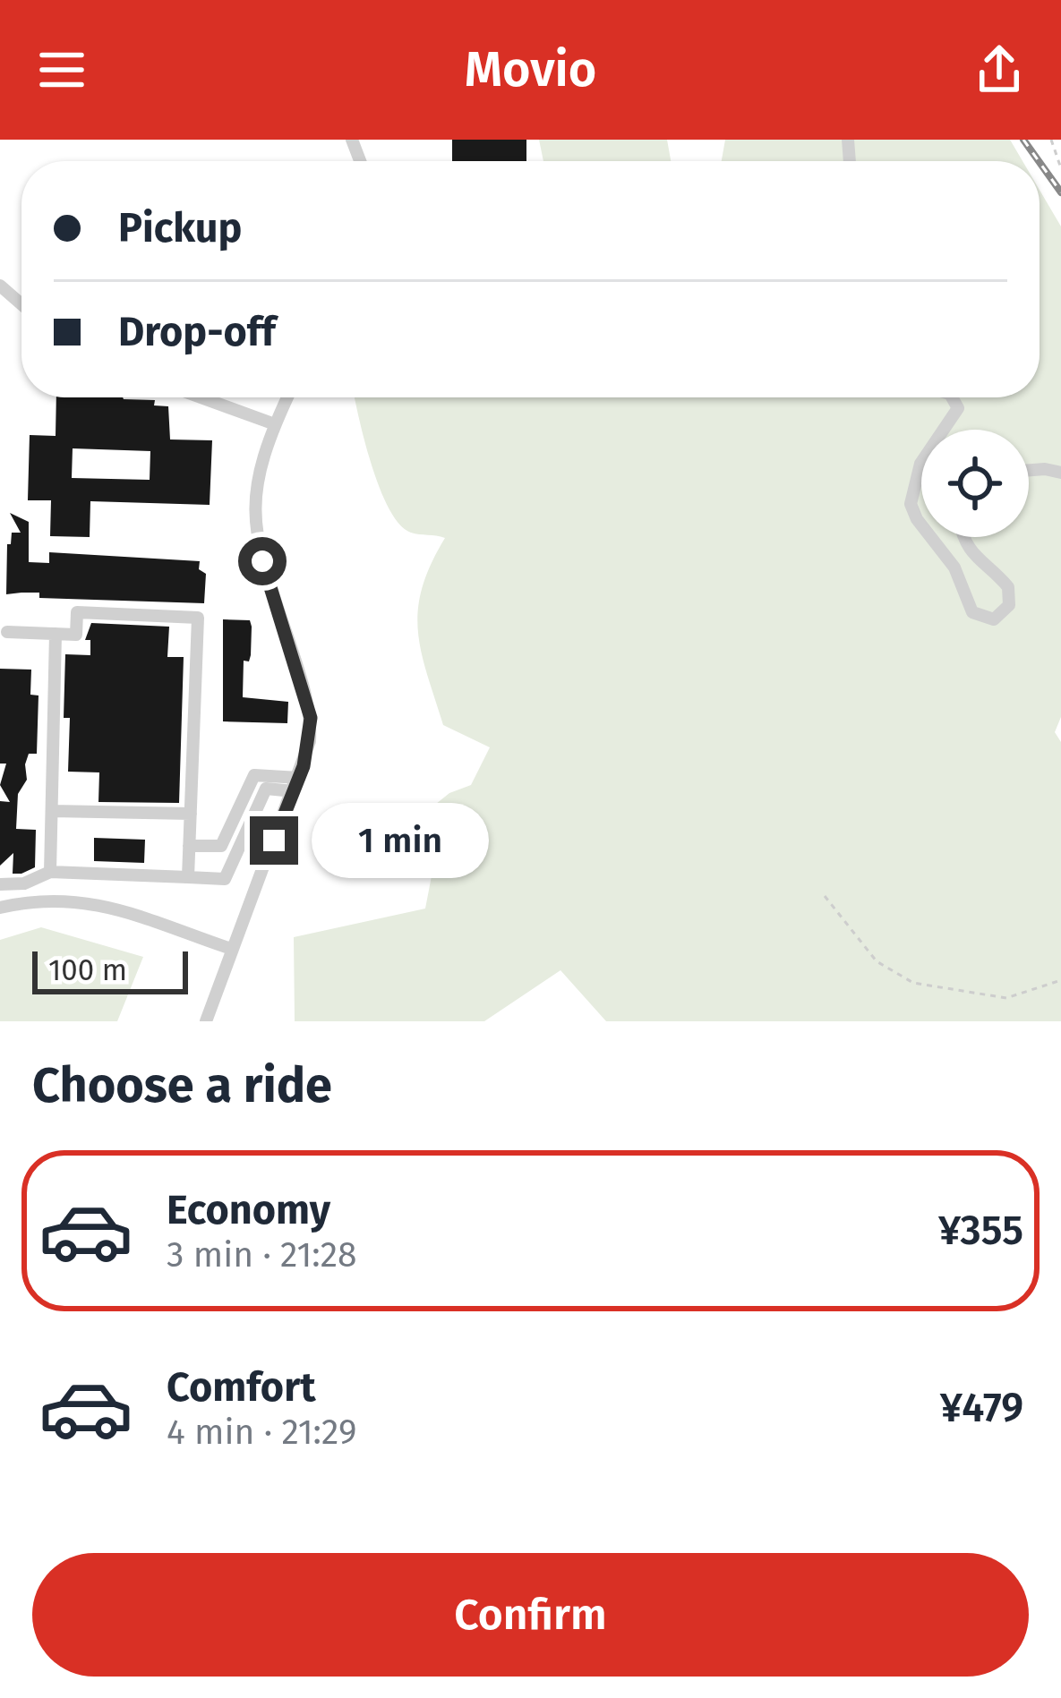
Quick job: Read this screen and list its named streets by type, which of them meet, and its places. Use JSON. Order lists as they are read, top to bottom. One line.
{"scale_bar":"100 m","page":{"header":"Movio","banner":["Pickup","Drop-off"],"bubble":"1 min","scale":"100 m","heading":"Choose a ride","list":[{"name":"Economy","note":"3 min · 21:28","value":"¥355"},{"name":"Comfort","note":"4 min · 21:29","value":"¥479"}],"buttons":"Confirm"}}
